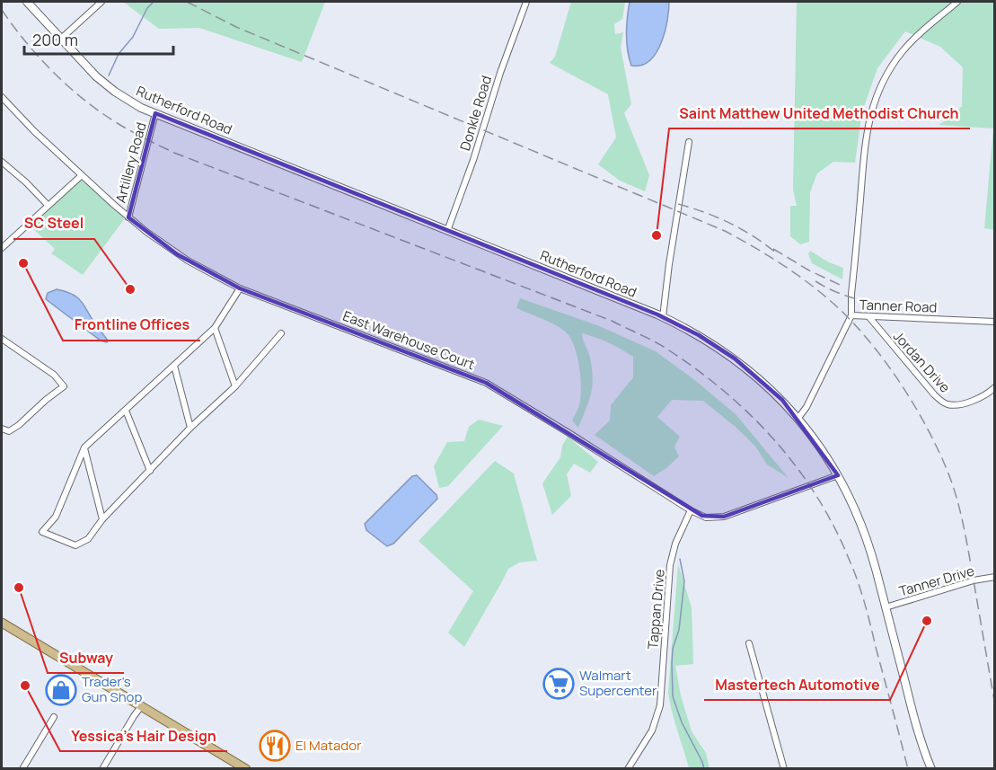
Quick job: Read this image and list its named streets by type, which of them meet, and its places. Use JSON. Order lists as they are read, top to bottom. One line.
{"streets":{"street":["Rutherford Road","Donkle Road","Artillery Road","Tanner Road","East Warehouse Court","Jordan Drive","Tanner Drive","Tappan Drive"]},"crossings":[["Rutherford Road","Donkle Road"],["Rutherford Road","Artillery Road"],["Rutherford Road","Tanner Road"],["Rutherford Road","East Warehouse Court"],["Rutherford Road","Tanner Drive"],["Artillery Road","East Warehouse Court"],["Tanner Road","Jordan Drive"],["East Warehouse Court","Tappan Drive"]],"places":{"other":["Saint Matthew United Methodist Church","Frontline Offices","SC Steel","Subway","Mastertech Automotive","Yessica's Hair Design"],"supermarket":["Walmart Supercenter"],"shop":["Trader's Gun Shop"],"restaurant":["El Matador"]},"scale_bar":"200 m"}
